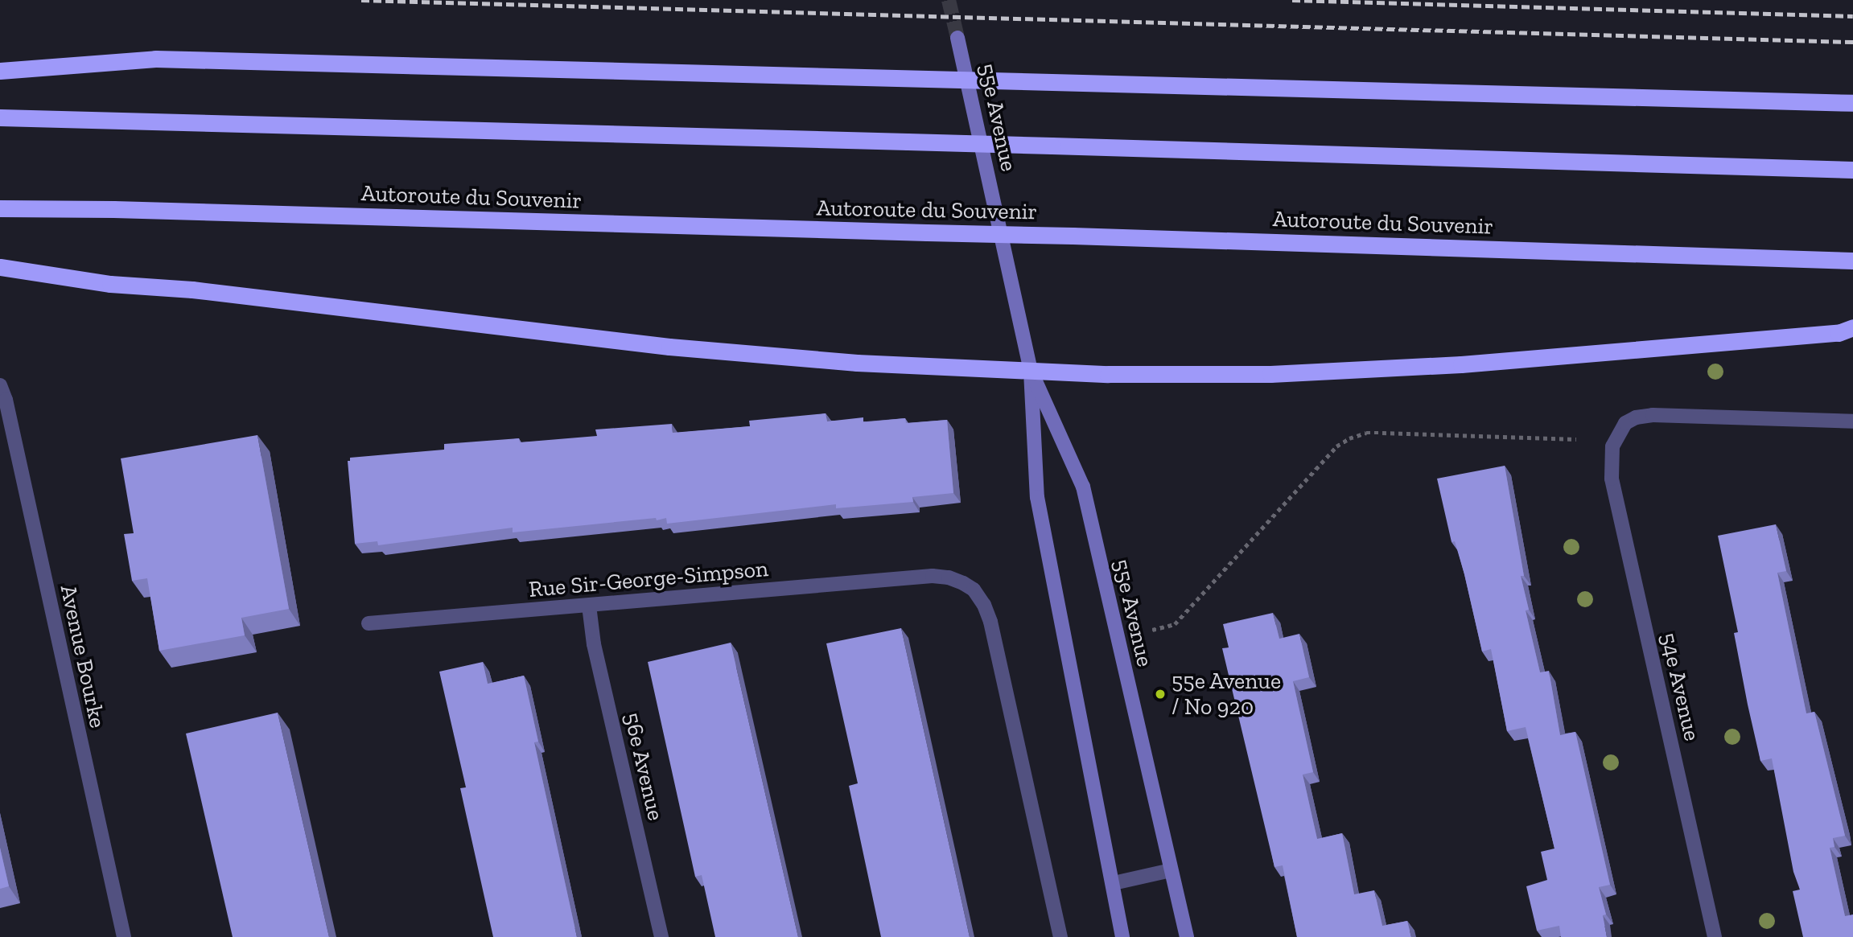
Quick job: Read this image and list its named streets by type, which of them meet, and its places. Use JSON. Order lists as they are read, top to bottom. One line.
{"streets":{"highway":["Autoroute du Souvenir"],"street":["55e Avenue","Rue Sir-George-Simpson","Avenue Bourke","54e Avenue","56e Avenue"]},"crossings":[["Rue Sir-George-Simpson","56e Avenue"]],"places":["55e Avenue / No 920"]}
